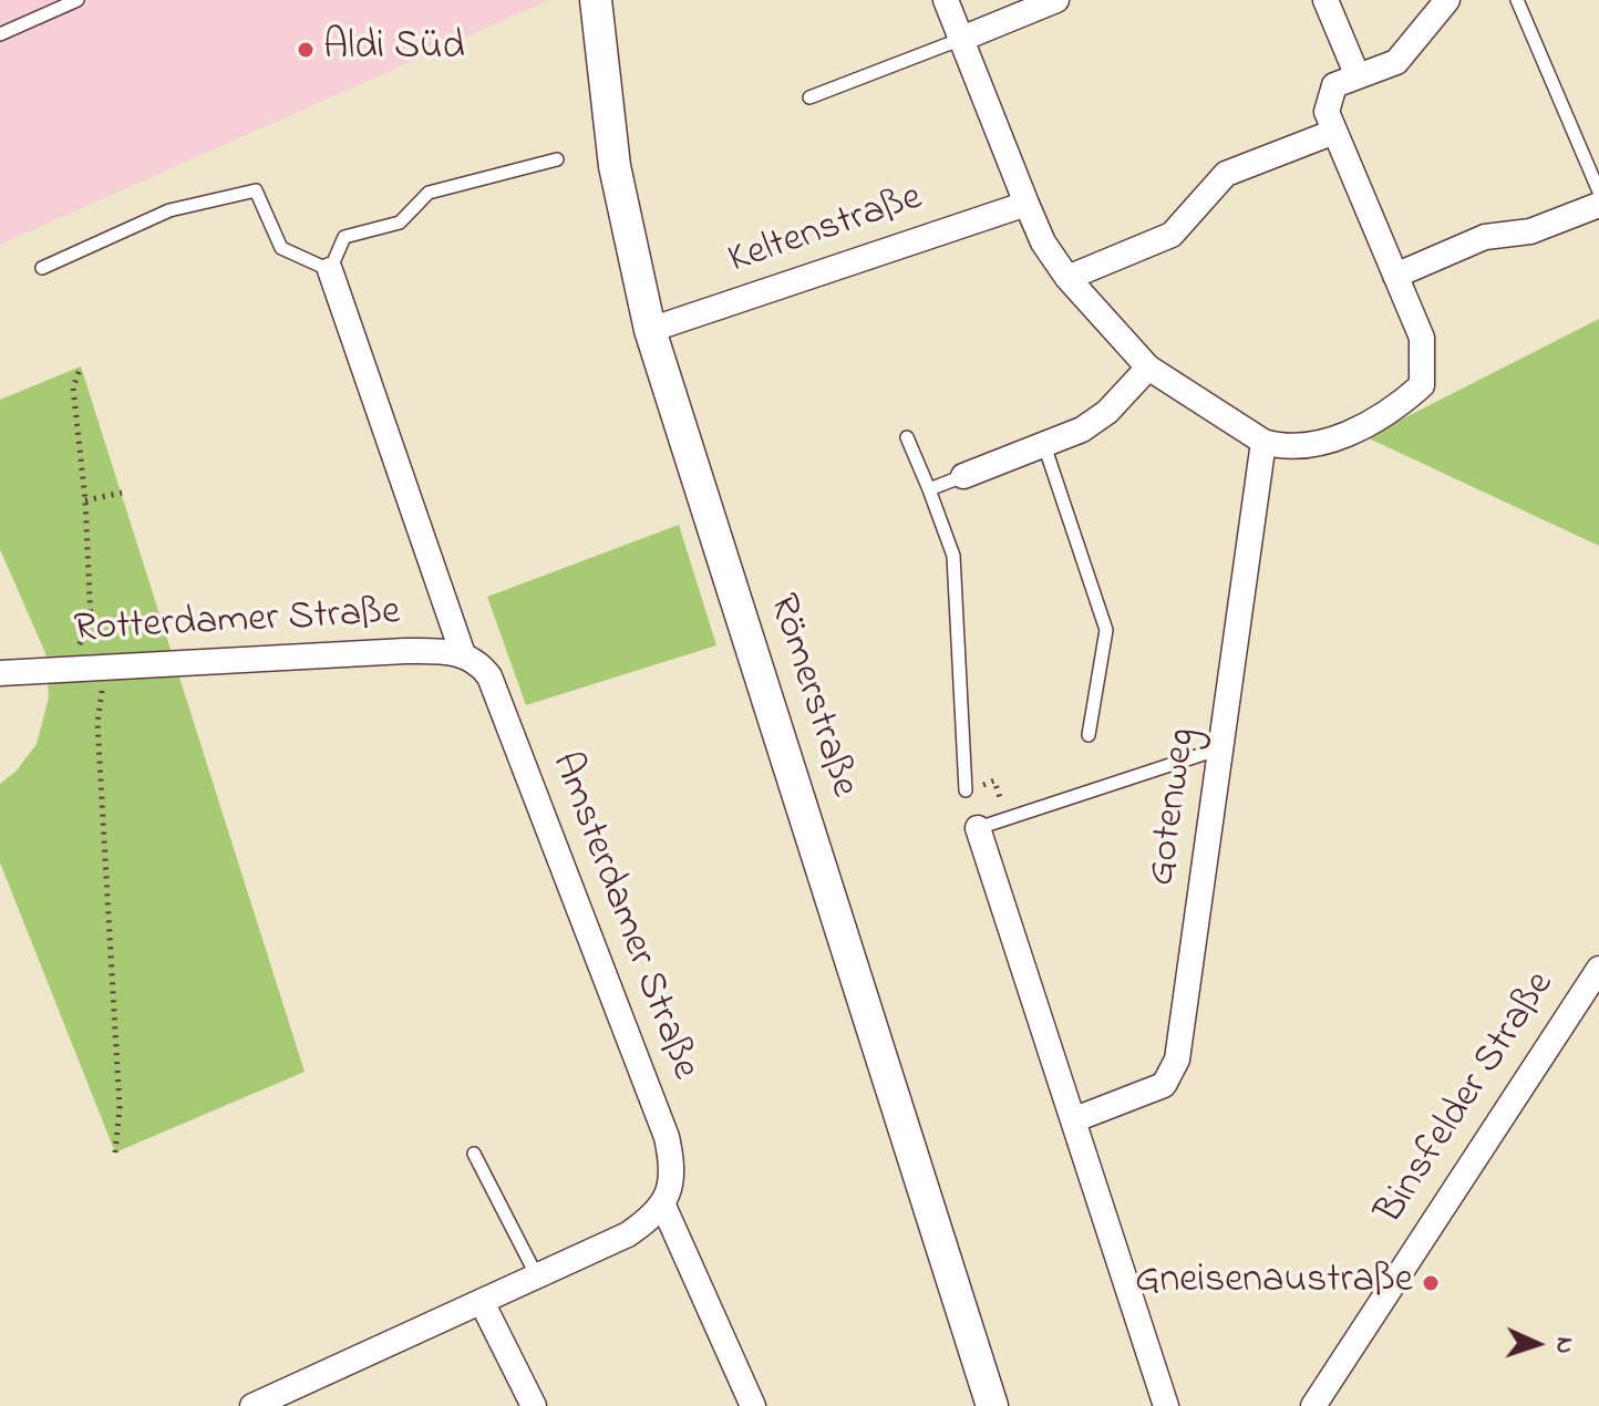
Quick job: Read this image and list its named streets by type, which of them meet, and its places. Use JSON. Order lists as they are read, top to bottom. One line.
{"streets":{"street":["Keltenstraße","Rotterdamer Straße","Römerstraße","Gotenweg","Amsterdamer Straße","Binsfelder Straße"]},"crossings":[["Keltenstraße","Römerstraße"],["Rotterdamer Straße","Amsterdamer Straße"]],"places":["Aldi Süd","Gneisenaustraße"],"north":"right"}
